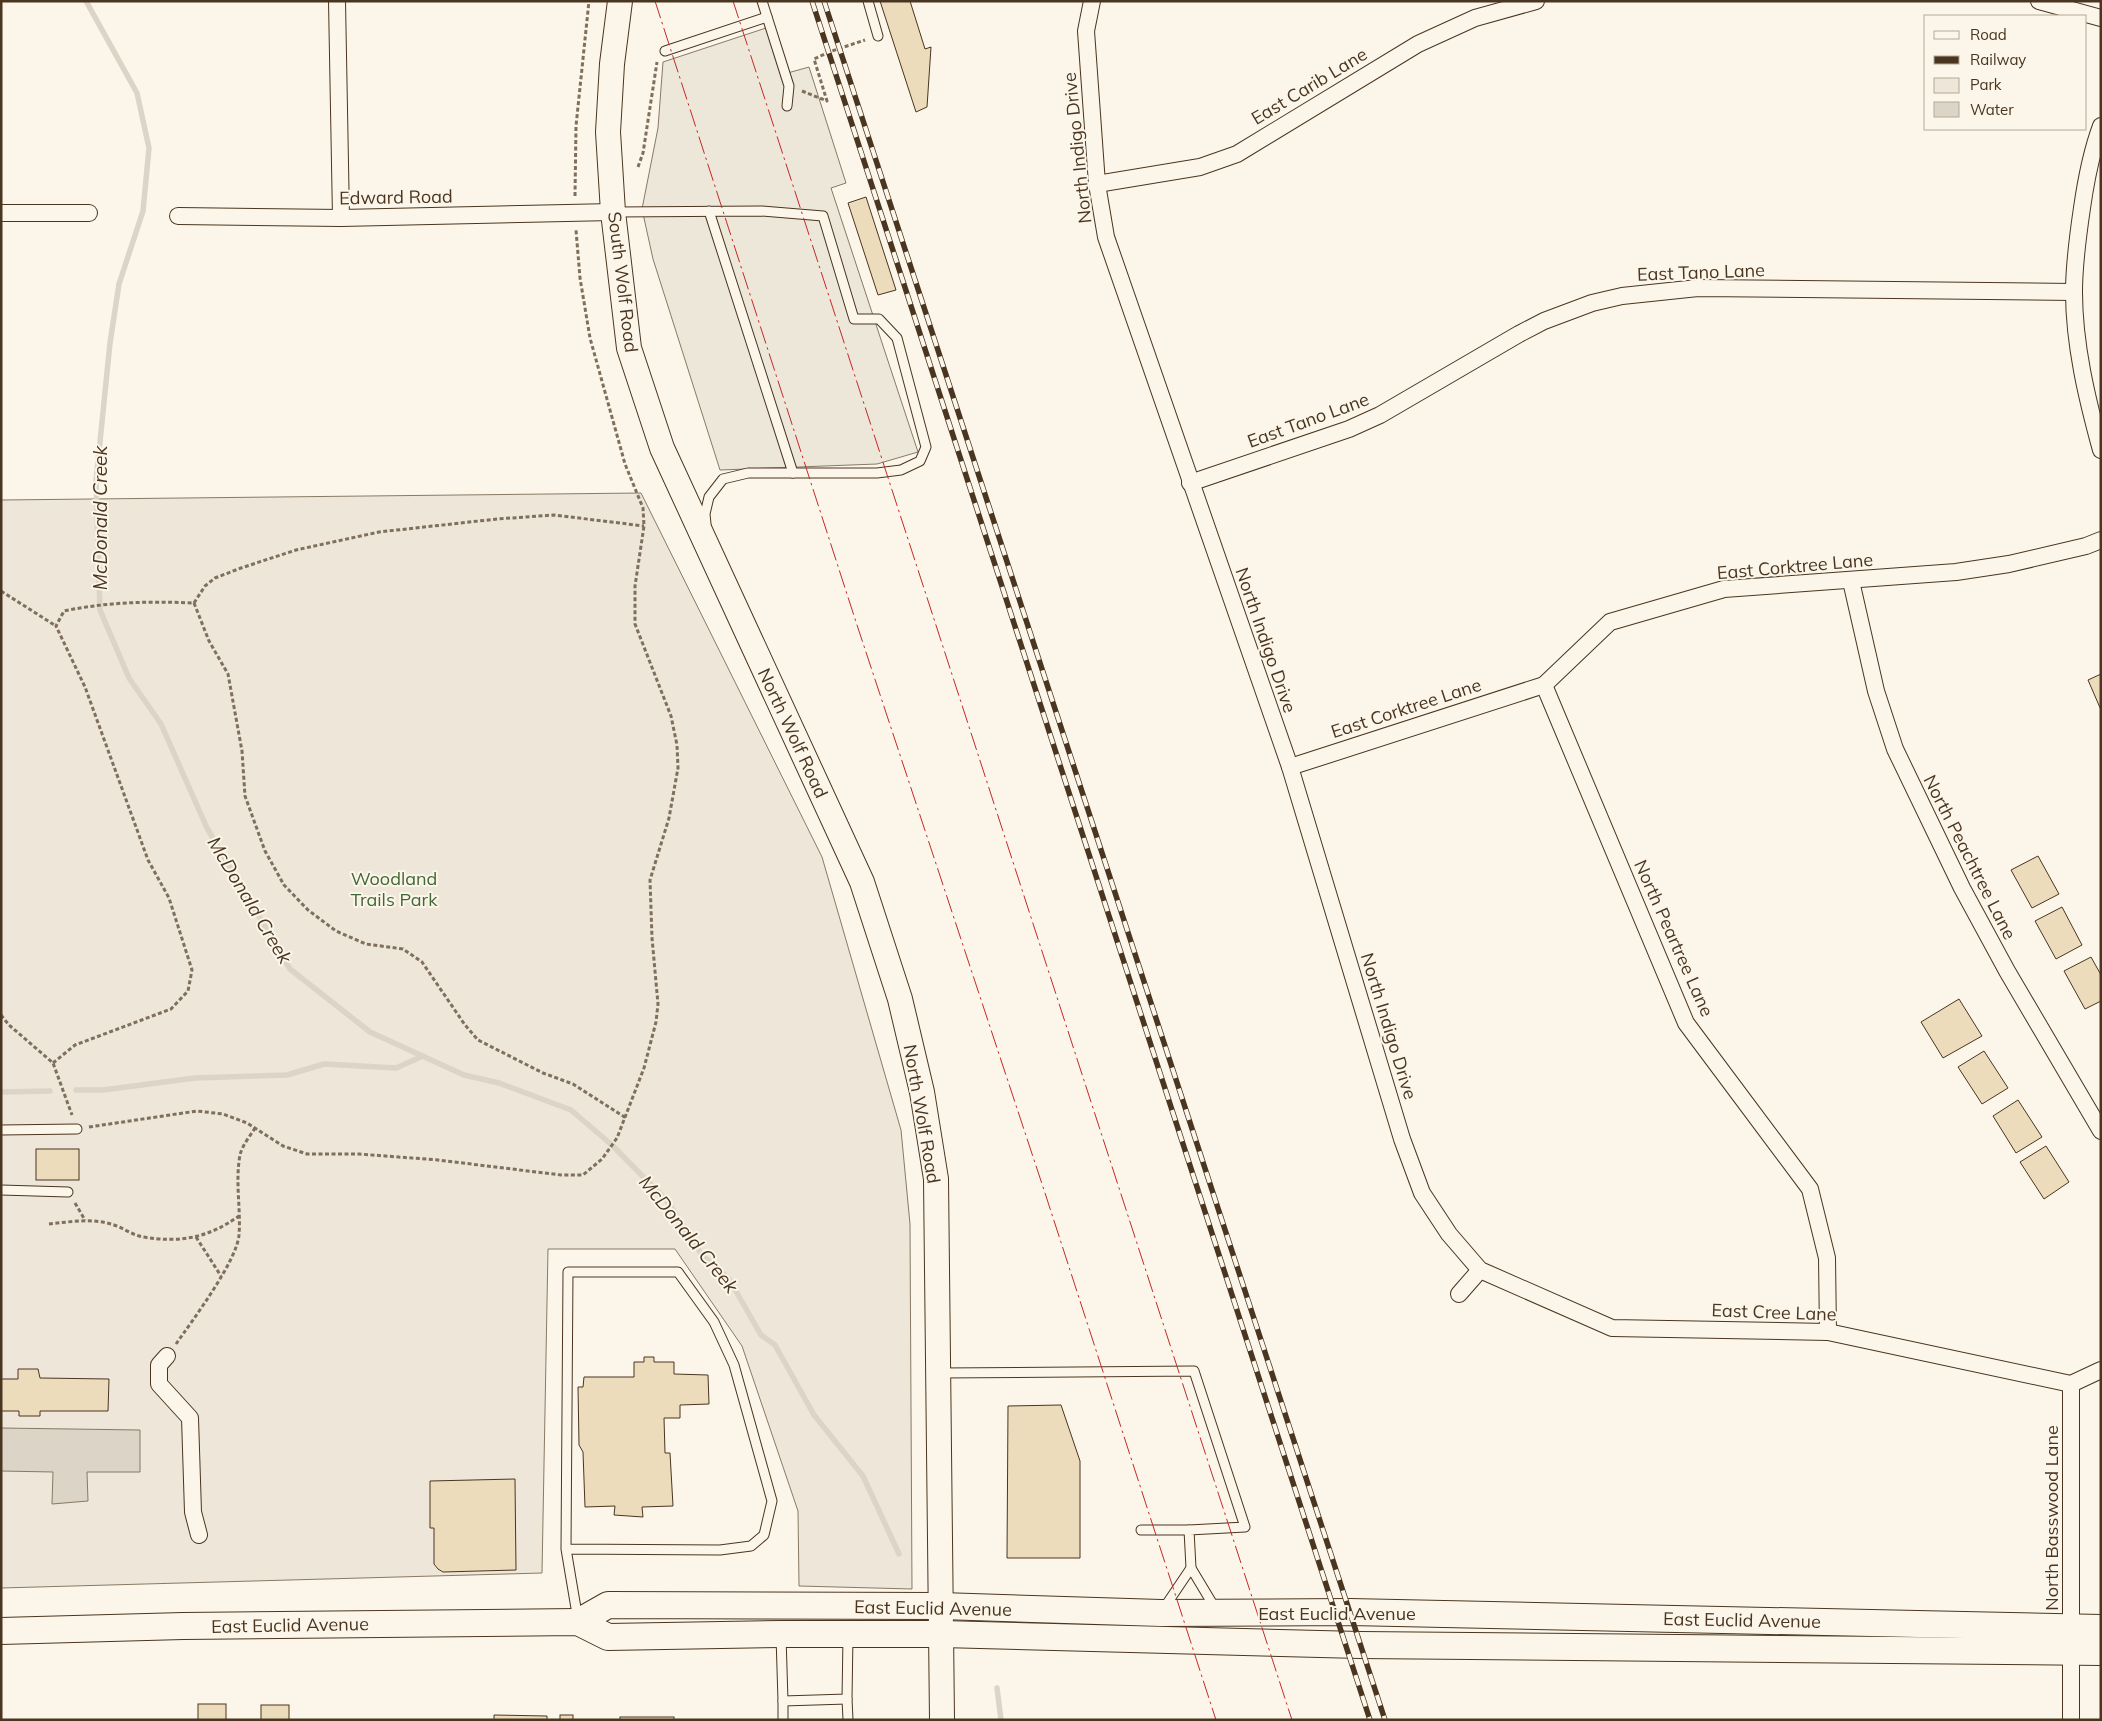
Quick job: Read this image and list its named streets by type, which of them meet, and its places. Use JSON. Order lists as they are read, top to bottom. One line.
{"streets":{"main road":["South Wolf Road","North Wolf Road","East Euclid Avenue"],"street":["East Carib Lane","North Indigo Drive","Edward Road","East Tano Lane","East Corktree Lane","North Peachtree Lane","North Peartree Lane","East Cree Lane","North Basswood Lane"]},"crossings":[["East Carib Lane","North Indigo Drive"],["North Indigo Drive","East Tano Lane"],["North Indigo Drive","East Corktree Lane"],["North Indigo Drive","East Cree Lane"],["Edward Road","South Wolf Road"],["South Wolf Road","North Wolf Road"],["East Corktree Lane","North Peachtree Lane"],["East Corktree Lane","North Peartree Lane"],["North Wolf Road","East Euclid Avenue"],["North Peartree Lane","East Cree Lane"],["East Cree Lane","North Basswood Lane"],["North Basswood Lane","East Euclid Avenue"]],"water":["McDonald Creek"],"parks":["Woodland Trails Park"],"legend":["Road","Railway","Park","Water"]}
